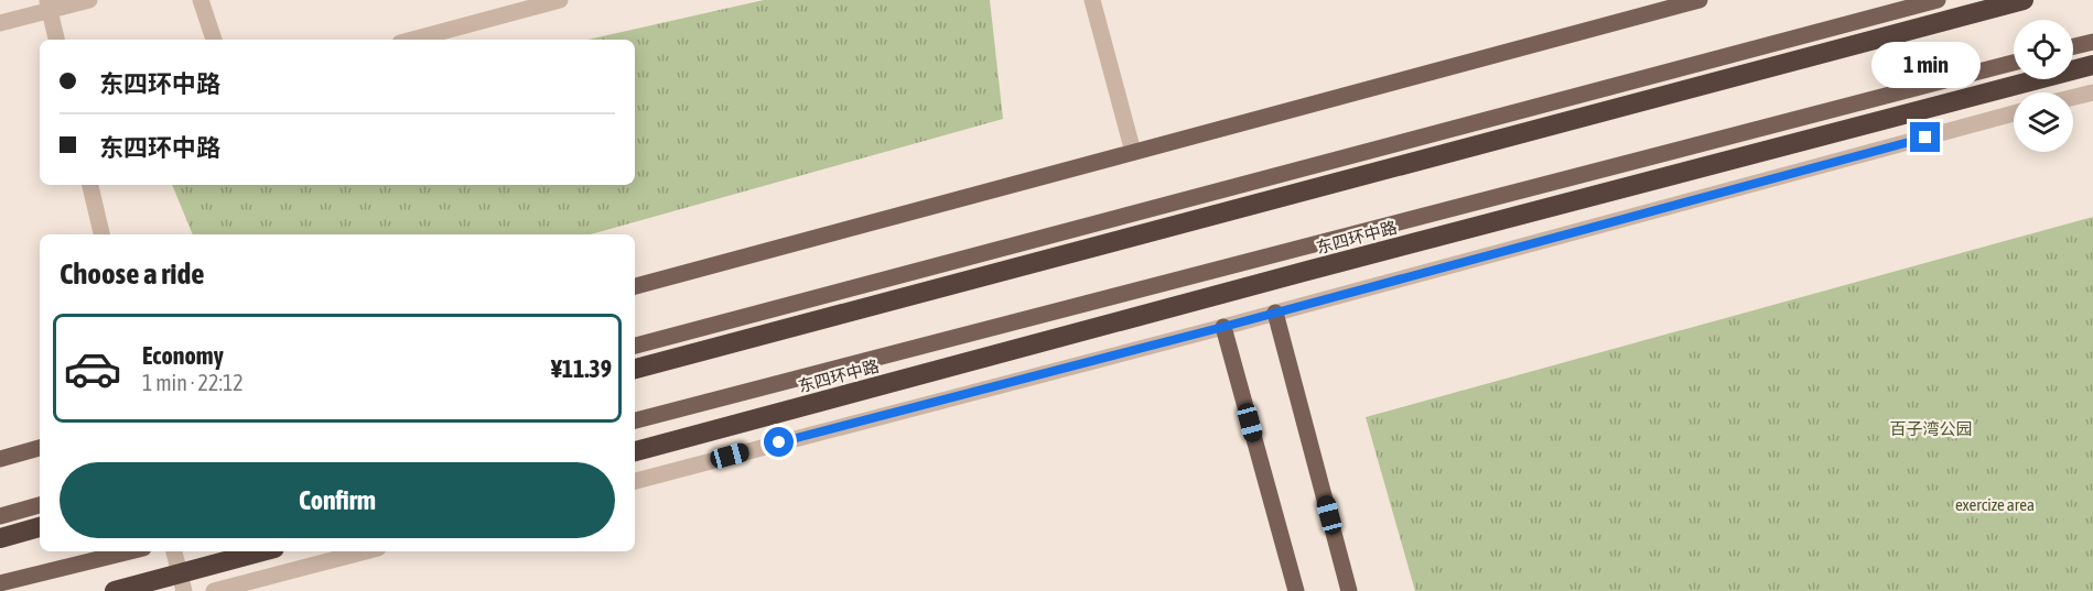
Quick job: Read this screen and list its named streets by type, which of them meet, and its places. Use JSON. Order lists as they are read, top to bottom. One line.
{"streets":{"highway":["东四环中路"]},"parks":["百子湾公园","exercize area"],"page":{"banner":["东四环中路","东四环中路"],"bubble":"1 min","heading":"Choose a ride","list":[{"name":"Economy","note":"1 min · 22:12","value":"¥11.39"}],"buttons":"Confirm"}}
